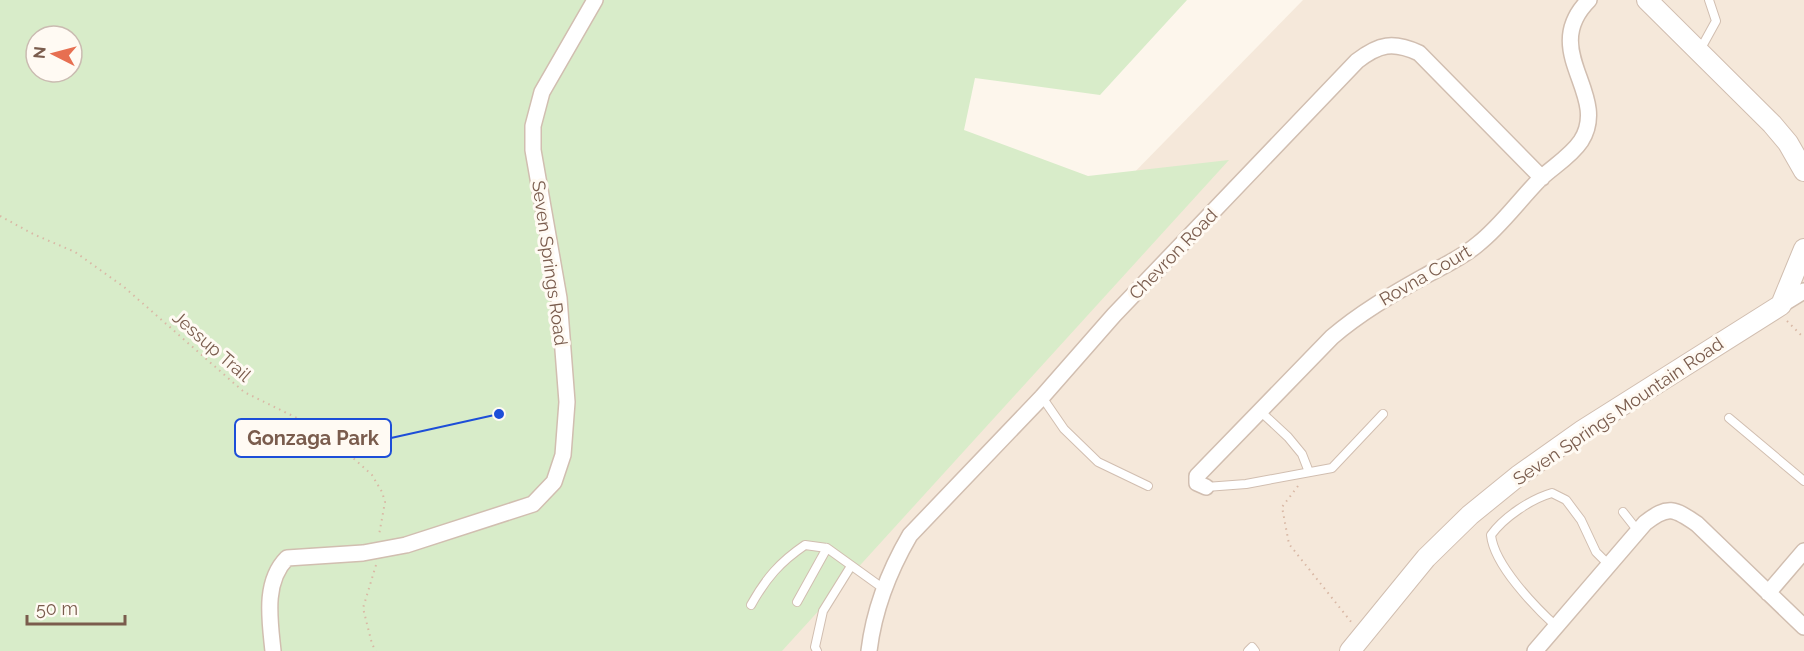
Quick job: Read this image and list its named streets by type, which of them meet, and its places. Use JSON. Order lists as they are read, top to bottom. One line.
{"streets":{"street":["Chevron Road","Seven Springs Road","Rovna Court","Seven Springs Mountain Road"],"path":["Jessup Trail"]},"crossings":[["Chevron Road","Rovna Court"],["Seven Springs Road","Jessup Trail"]],"places":["Gonzaga Park"],"scale_bar":"50 m","north":"left"}
